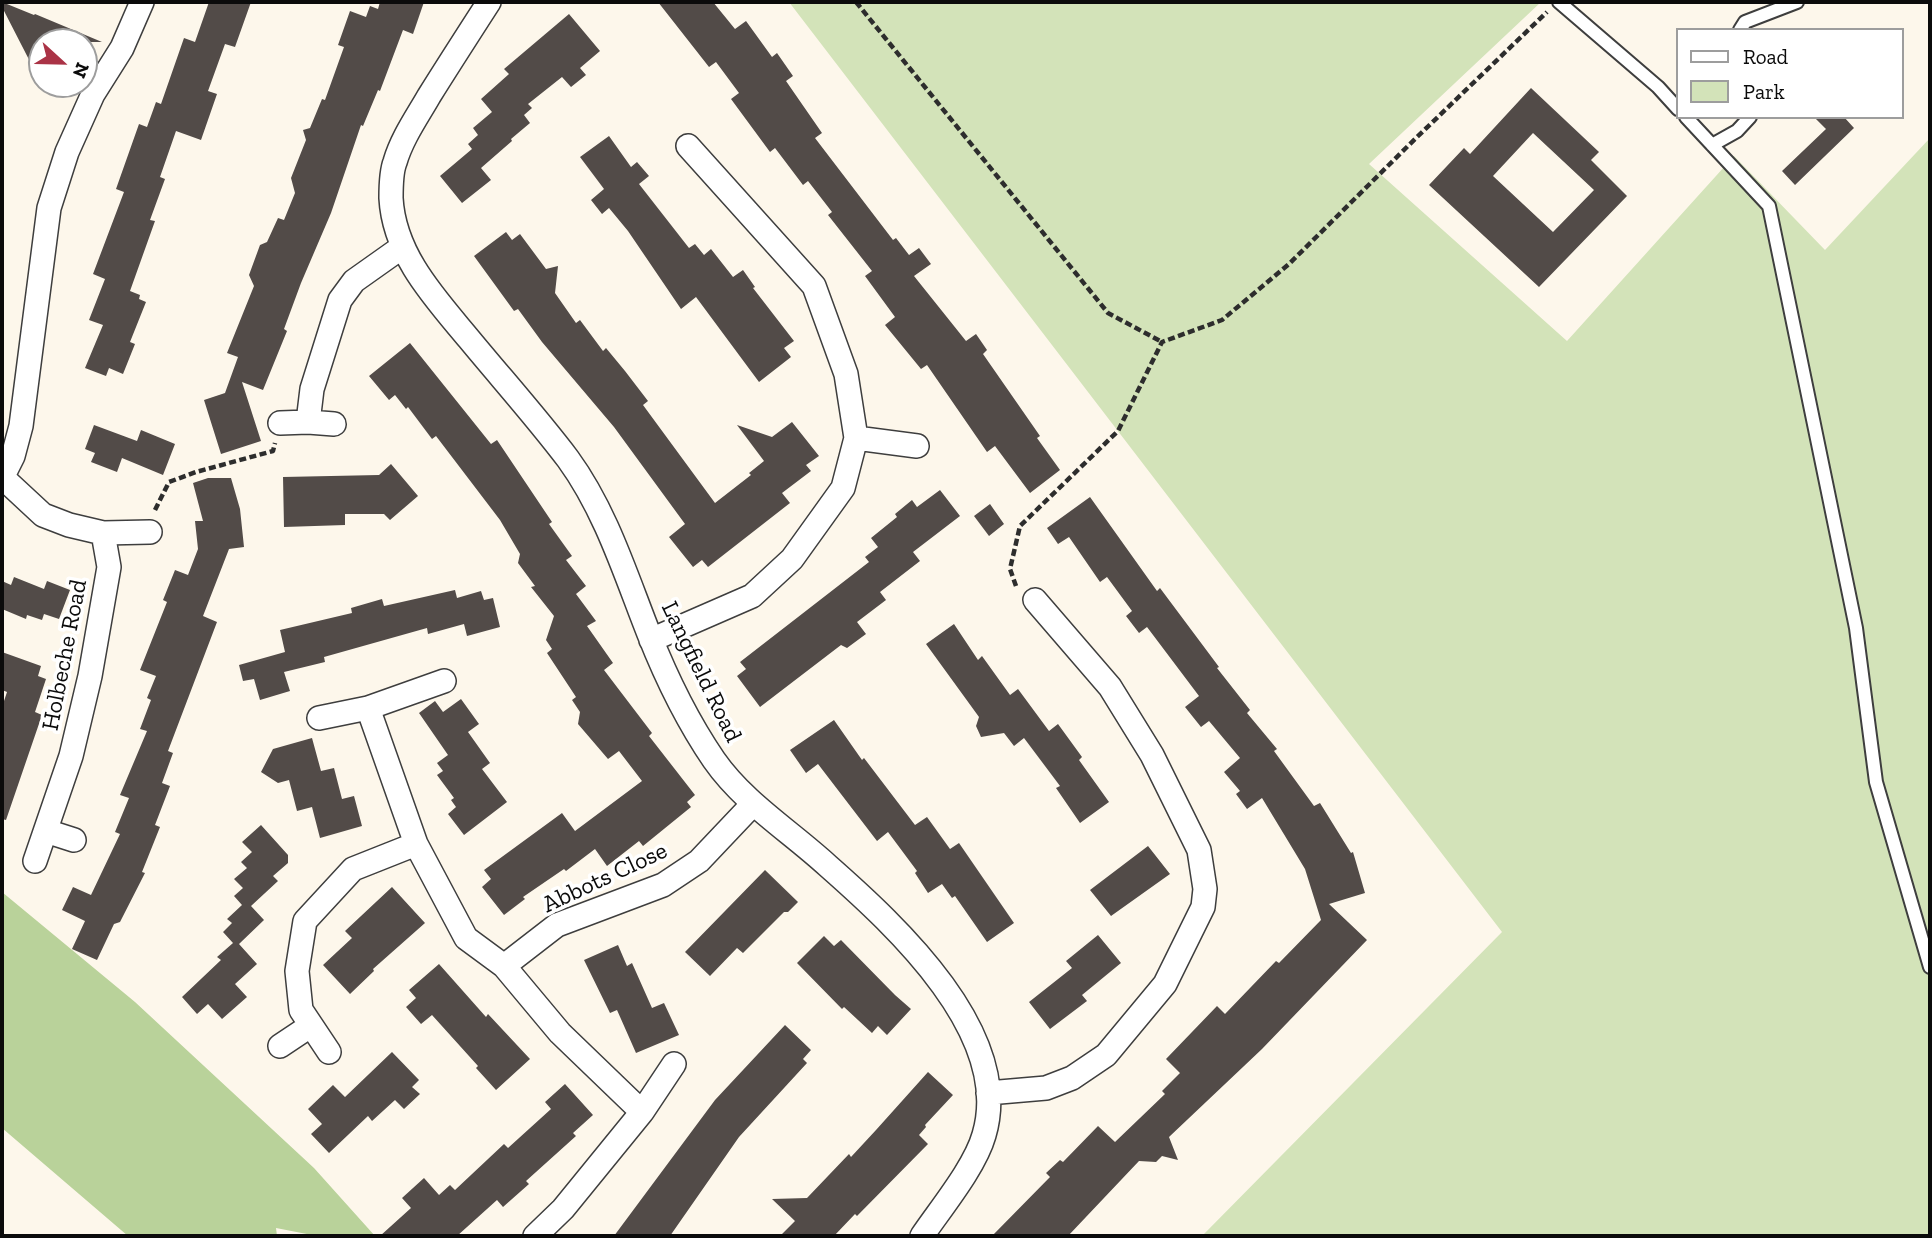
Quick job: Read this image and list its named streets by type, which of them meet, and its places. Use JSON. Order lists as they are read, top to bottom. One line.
{"streets":{"street":["Holbeche Road","Langfield Road","Abbots Close"]},"crossings":[["Langfield Road","Abbots Close"]],"legend":["Road","Park"],"north":"right"}
